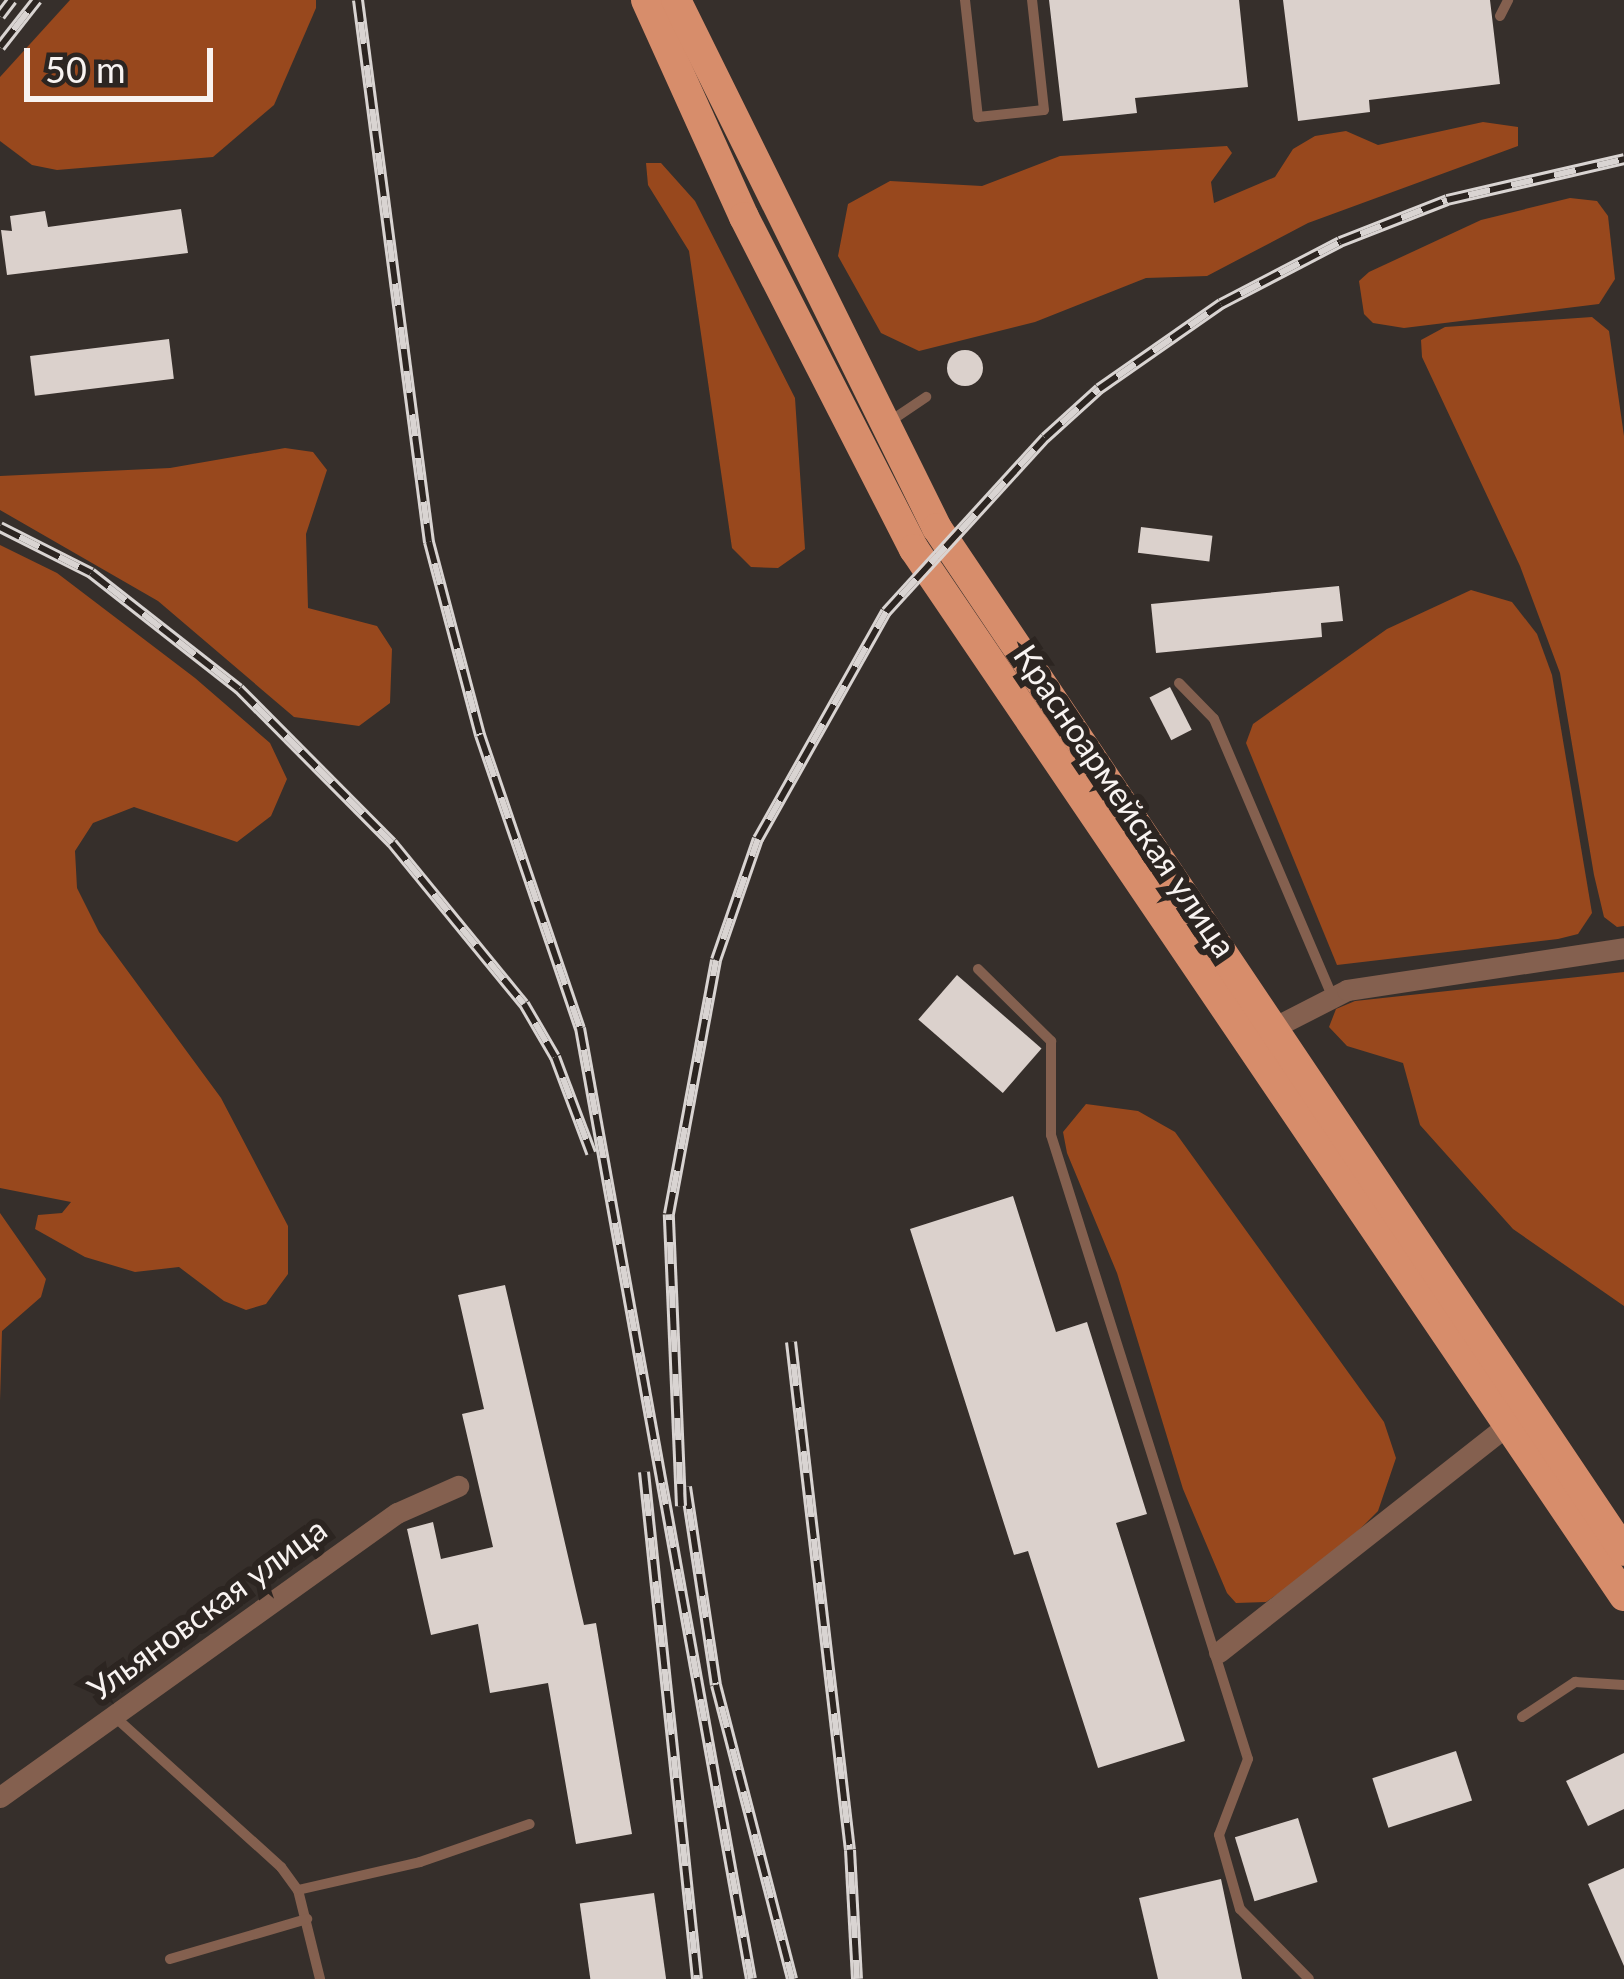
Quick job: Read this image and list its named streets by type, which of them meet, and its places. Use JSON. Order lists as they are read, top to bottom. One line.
{"streets":{"main road":["Красноармейская улица"],"street":["Ульяновская улица"]},"scale_bar":"50 m"}
